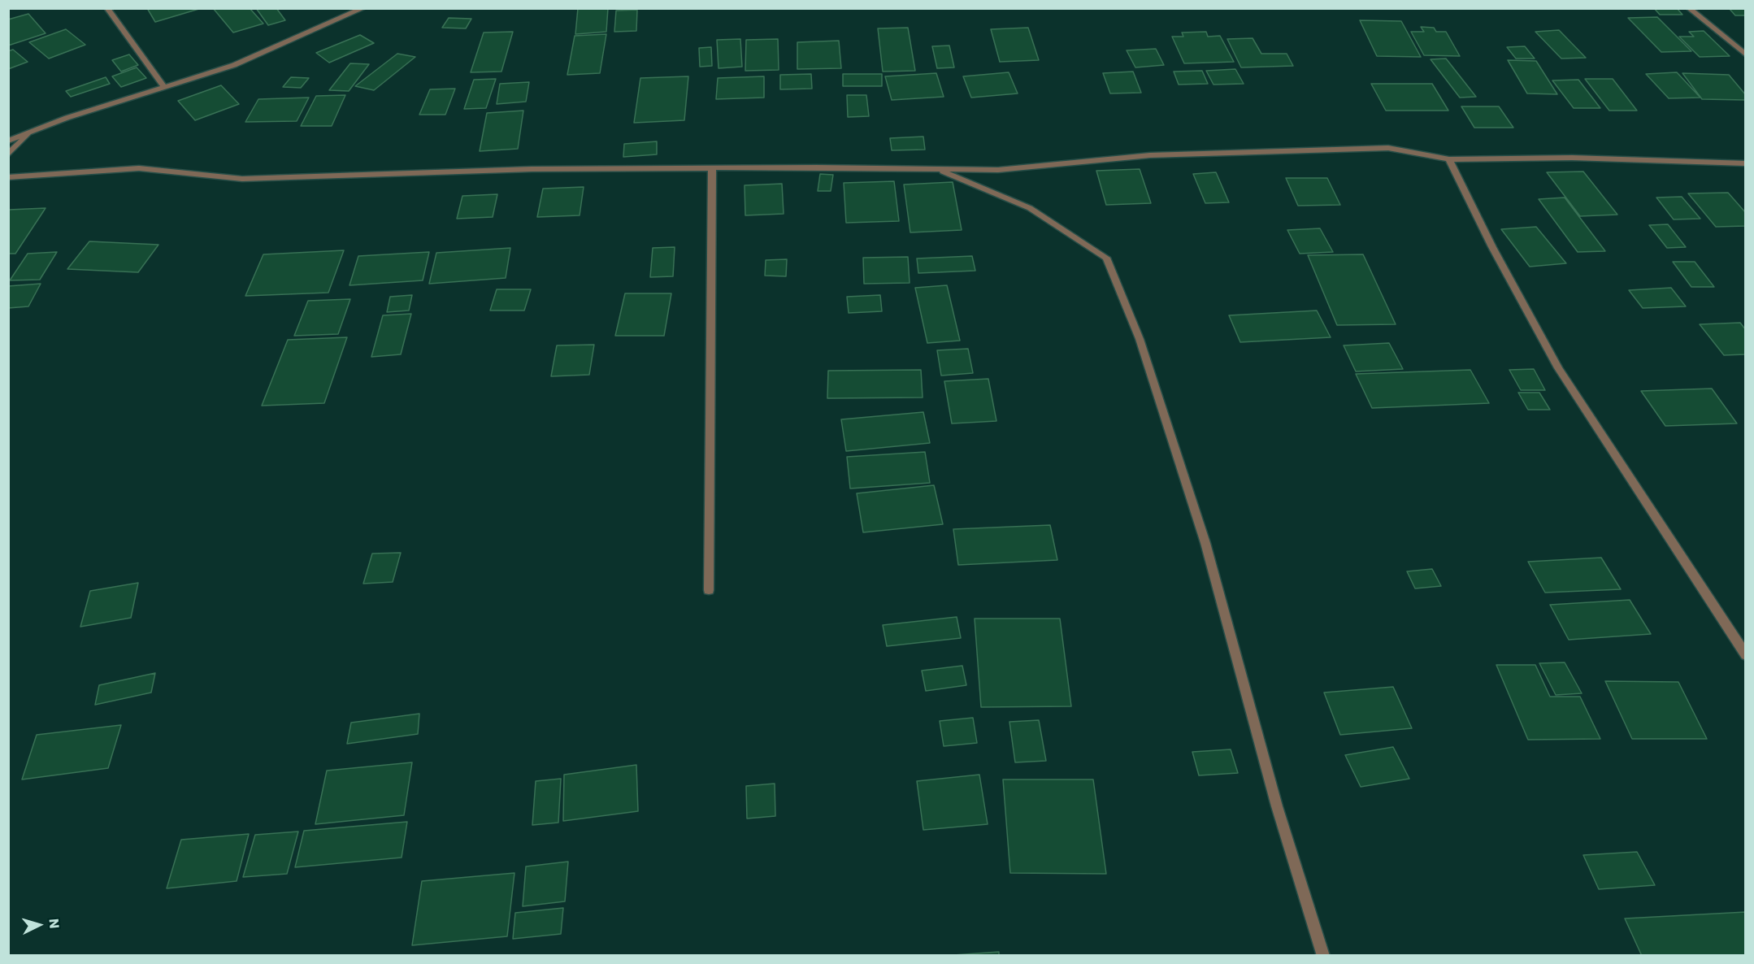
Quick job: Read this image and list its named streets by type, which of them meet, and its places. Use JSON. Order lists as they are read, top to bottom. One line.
{"north":"right"}
